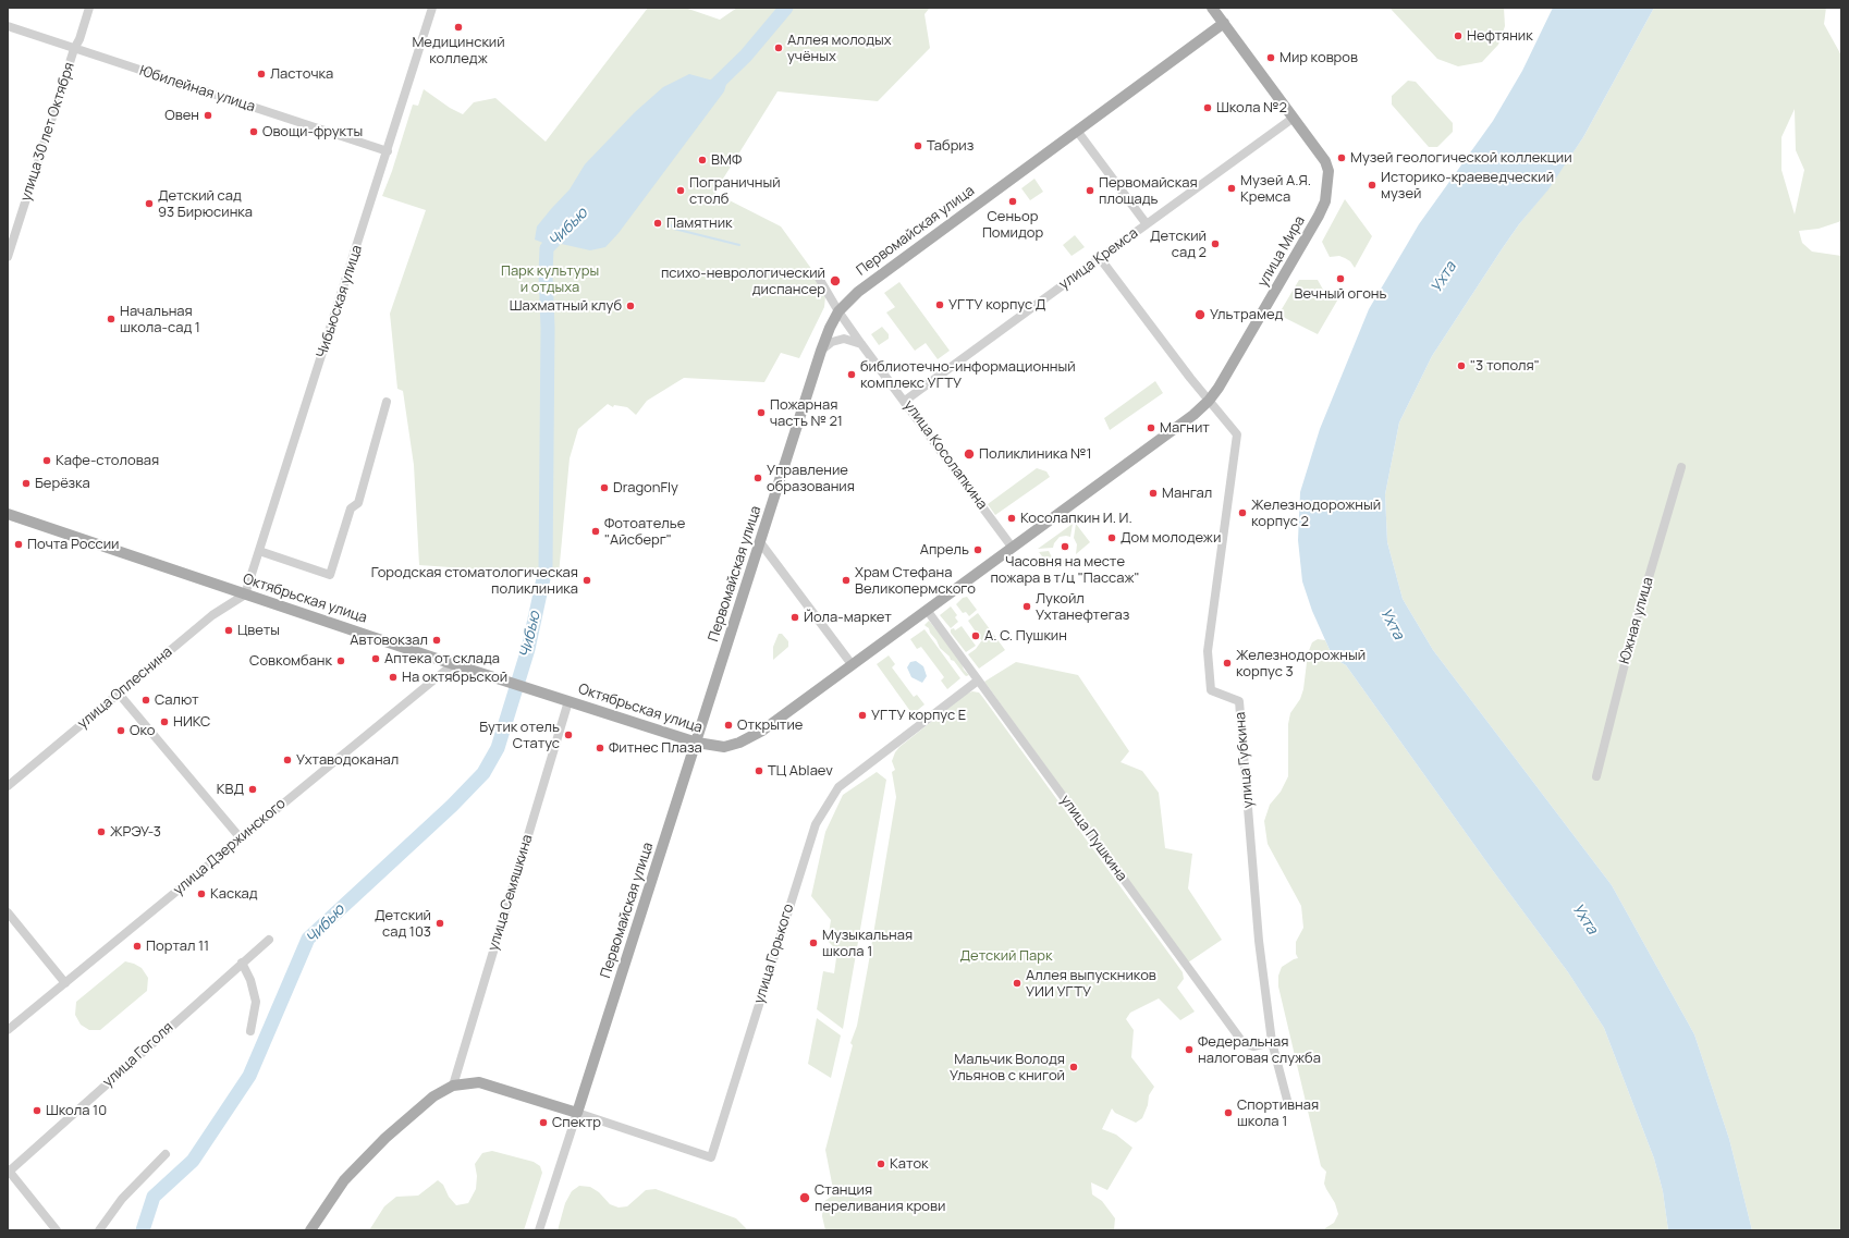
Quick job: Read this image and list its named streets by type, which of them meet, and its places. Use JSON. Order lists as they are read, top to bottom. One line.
{"streets":{"main road":["Первомайская улица","улица Мира","Октябрьская улица"],"street":["Юбилейная улица","улица 30 лет Октября","улица Кремса","Чибьюская улица","улица Косолапкина","Южная улица","улица Оплеснина","улица Губкина","улица Пушкина","улица Дзержинского","улица Семяшкина","улица Горького","улица Гоголя"]},"crossings":[["Юбилейная улица","улица 30 лет Октября"],["Юбилейная улица","Чибьюская улица"],["Первомайская улица","улица Мира"],["Первомайская улица","улица Косолапкина"],["Первомайская улица","Октябрьская улица"],["Первомайская улица","улица Горького"],["улица Мира","улица Кремса"],["улица Мира","Октябрьская улица"],["улица Мира","улица Губкина"],["улица Кремса","улица Косолапкина"],["Чибьюская улица","Октябрьская улица"],["Чибьюская улица","улица Оплеснина"],["улица Косолапкина","Октябрьская улица"],["Октябрьская улица","улица Оплеснина"],["Октябрьская улица","улица Губкина"],["Октябрьская улица","улица Пушкина"],["Октябрьская улица","улица Дзержинского"],["Октябрьская улица","улица Семяшкина"],["улица Губкина","улица Пушкина"],["улица Пушкина","улица Горького"]],"water":["Чибью","Ухта"],"parks":["Парк культуры и отдыха","Детский Парк"],"places":["Медицинский колледж","Нефтяник","Аллея молодых учёных","Мир ковров","Ласточка","Школа №2","Овен","Овощи-фрукты","Табриз","Музей геологической коллекции","ВМФ","Историко-краеведческий музей","Музей А.Я. Кремса","Пограничный столб","Первомайская площадь","Сеньор Помидор","Детский сад 93 Бирюсинка","Памятник","Детский сад 2","Вечный огонь","психо-неврологический диспансер","УГТУ корпус Д","Шахматный клуб","Ультрамед","Начальная школа-сад 1","\"3 тополя\"","библиотечно-информационный комплекс УГТУ","Пожарная часть № 21","Магнит","Поликлиника №1","Кафе-столовая","Управление образования","Берёзка","DragonFly","Мангал","Железнодорожный корпус 2","Косолапкин И. И.","Фотоателье \"Айсберг\"","Дом молодежи","Почта России","Часовня на месте пожара в т/ц \"Пассаж\"","Апрель","Городская стоматологическая поликлиника","Храм Стефана Великопермского","Лукойл Ухтанефтегаз","Йола-маркет","Цветы","А. С. Пушкин","Автовокзал","Аптека от склада","Совкомбанк","Железнодорожный корпус 3","На октябрьской","Салют","УГТУ корпус Е","НИКС","Открытие","Око","Бутик отель Статус","Фитнес Плаза","Ухтаводоканал","ТЦ Ablaev","КВД","ЖРЭУ-3","Каскад","Детский сад 103","Музыкальная школа 1","Портал 11","Аллея выпускников УИИ УГТУ","Федеральная налоговая служба","Мальчик Володя Ульянов с книгой","Школа 10","Спортивная школа 1","Спектр","Каток","Станция переливания крови"]}
